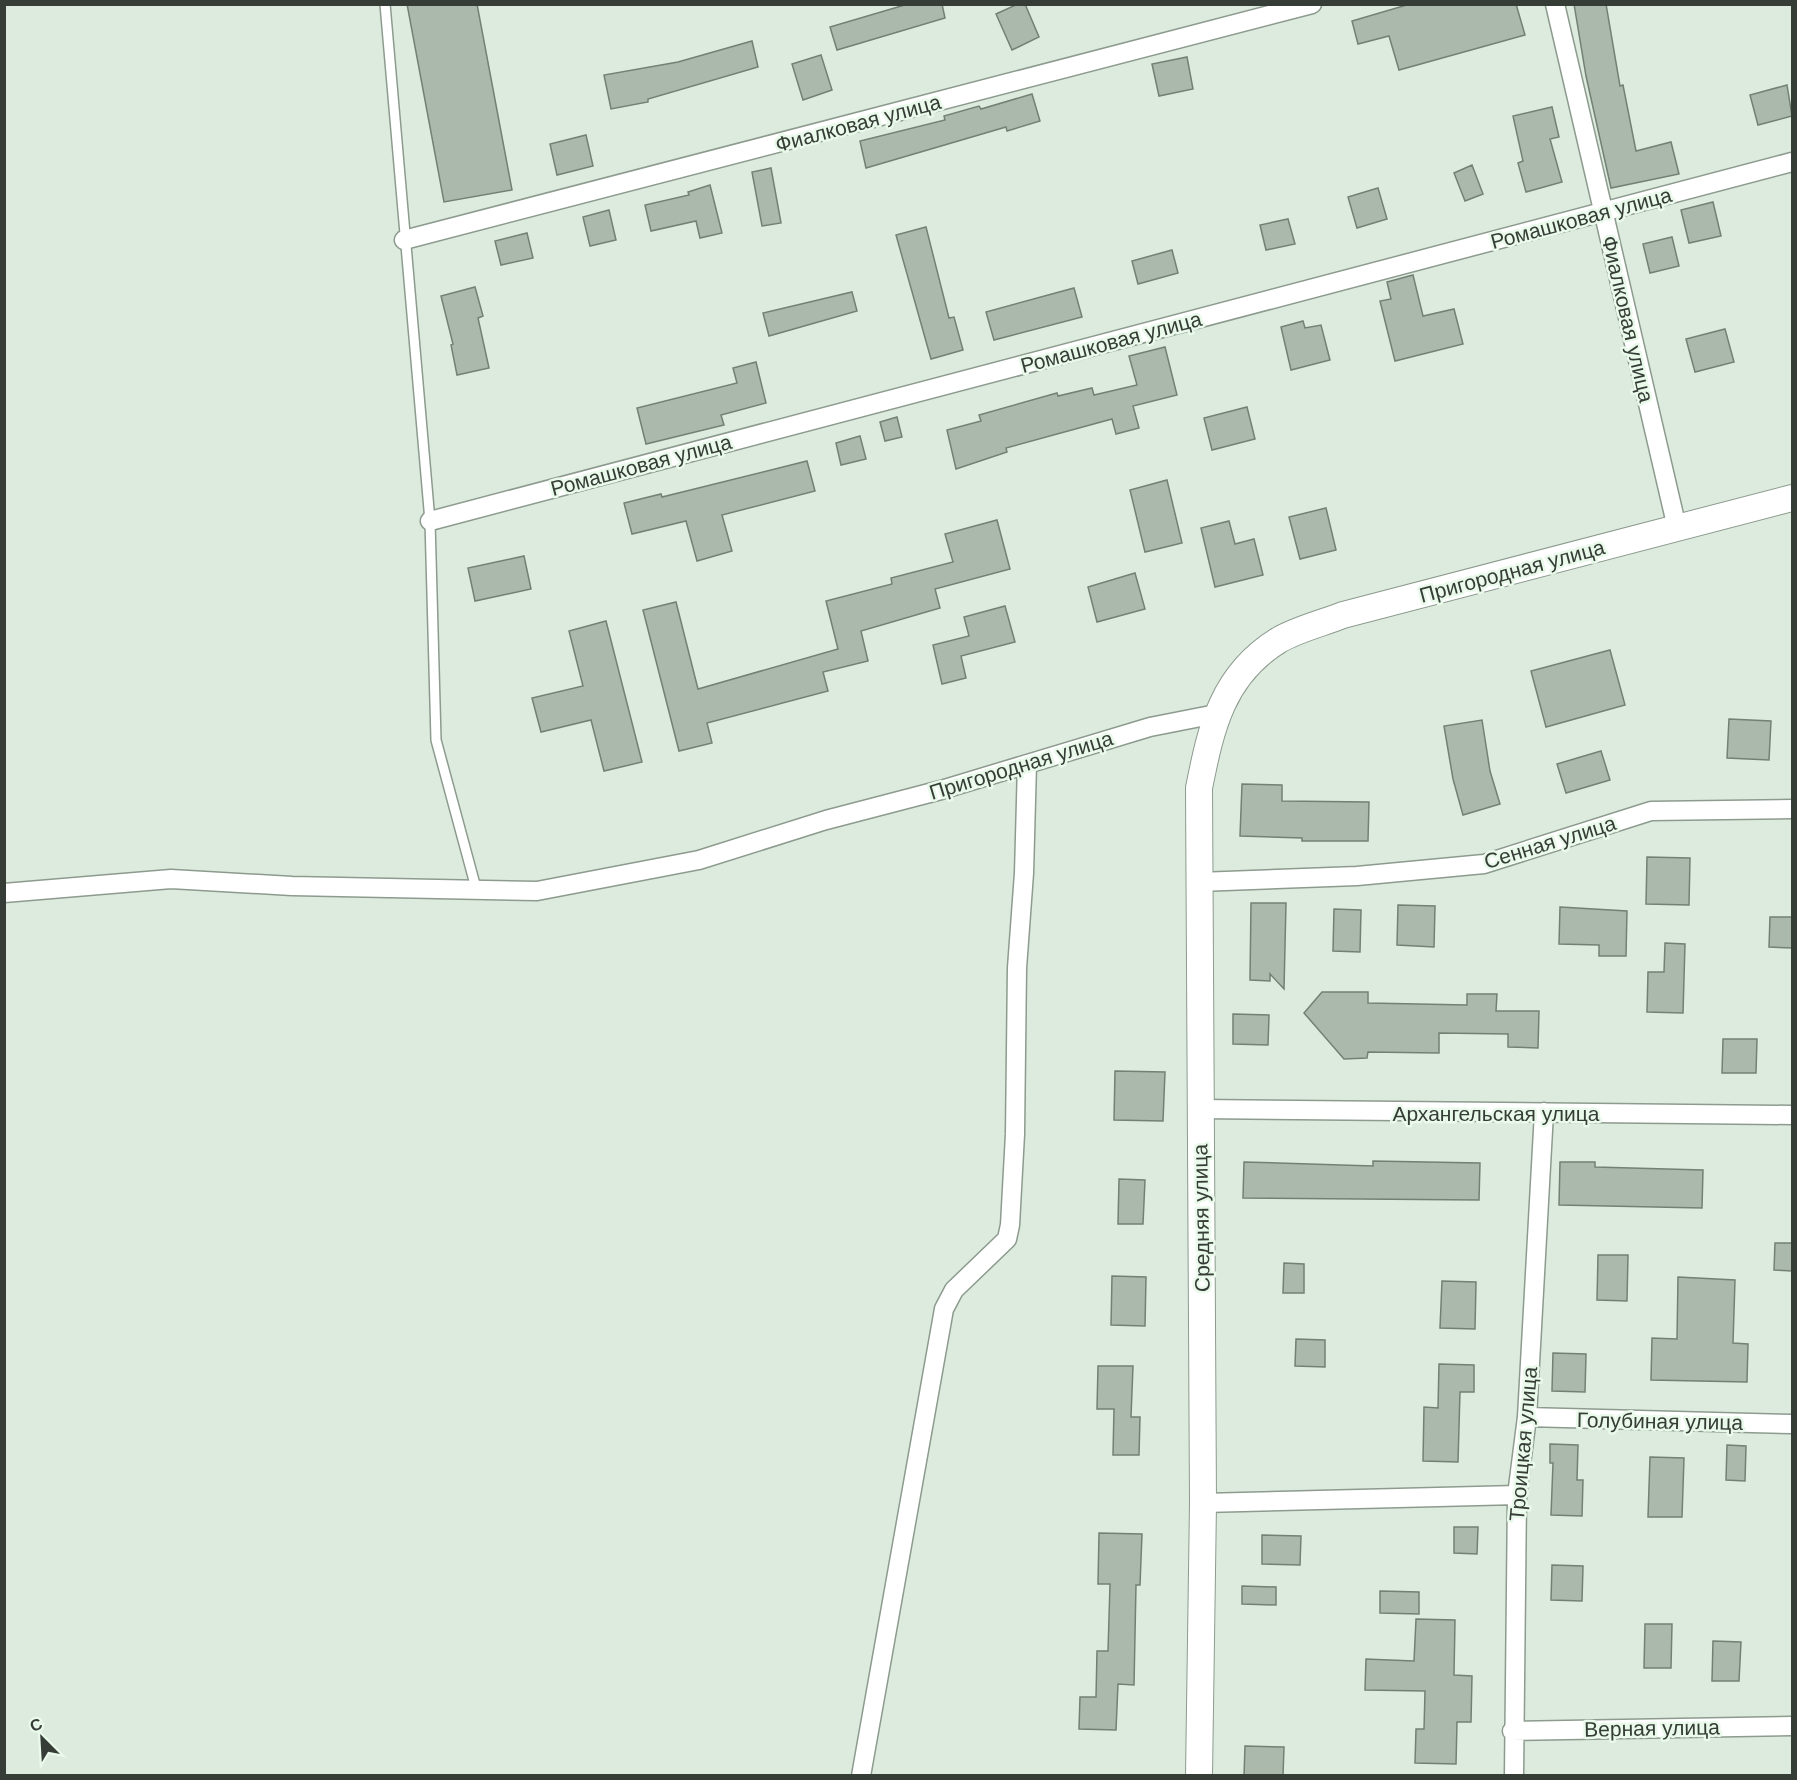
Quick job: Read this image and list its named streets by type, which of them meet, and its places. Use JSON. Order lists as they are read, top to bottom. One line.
{"streets":{"street":["Фиалковая улица","Ромашковая улица","Пригородная улица","Сенная улица","Архангельская улица","Средняя улица","Голубиная улица","Троицкая улица","Верная улица"]},"crossings":[["Фиалковая улица","Ромашковая улица"],["Фиалковая улица","Пригородная улица"],["Пригородная улица","Средняя улица"],["Сенная улица","Средняя улица"],["Архангельская улица","Средняя улица"],["Архангельская улица","Троицкая улица"],["Голубиная улица","Троицкая улица"],["Троицкая улица","Верная улица"]],"north":"top left"}
